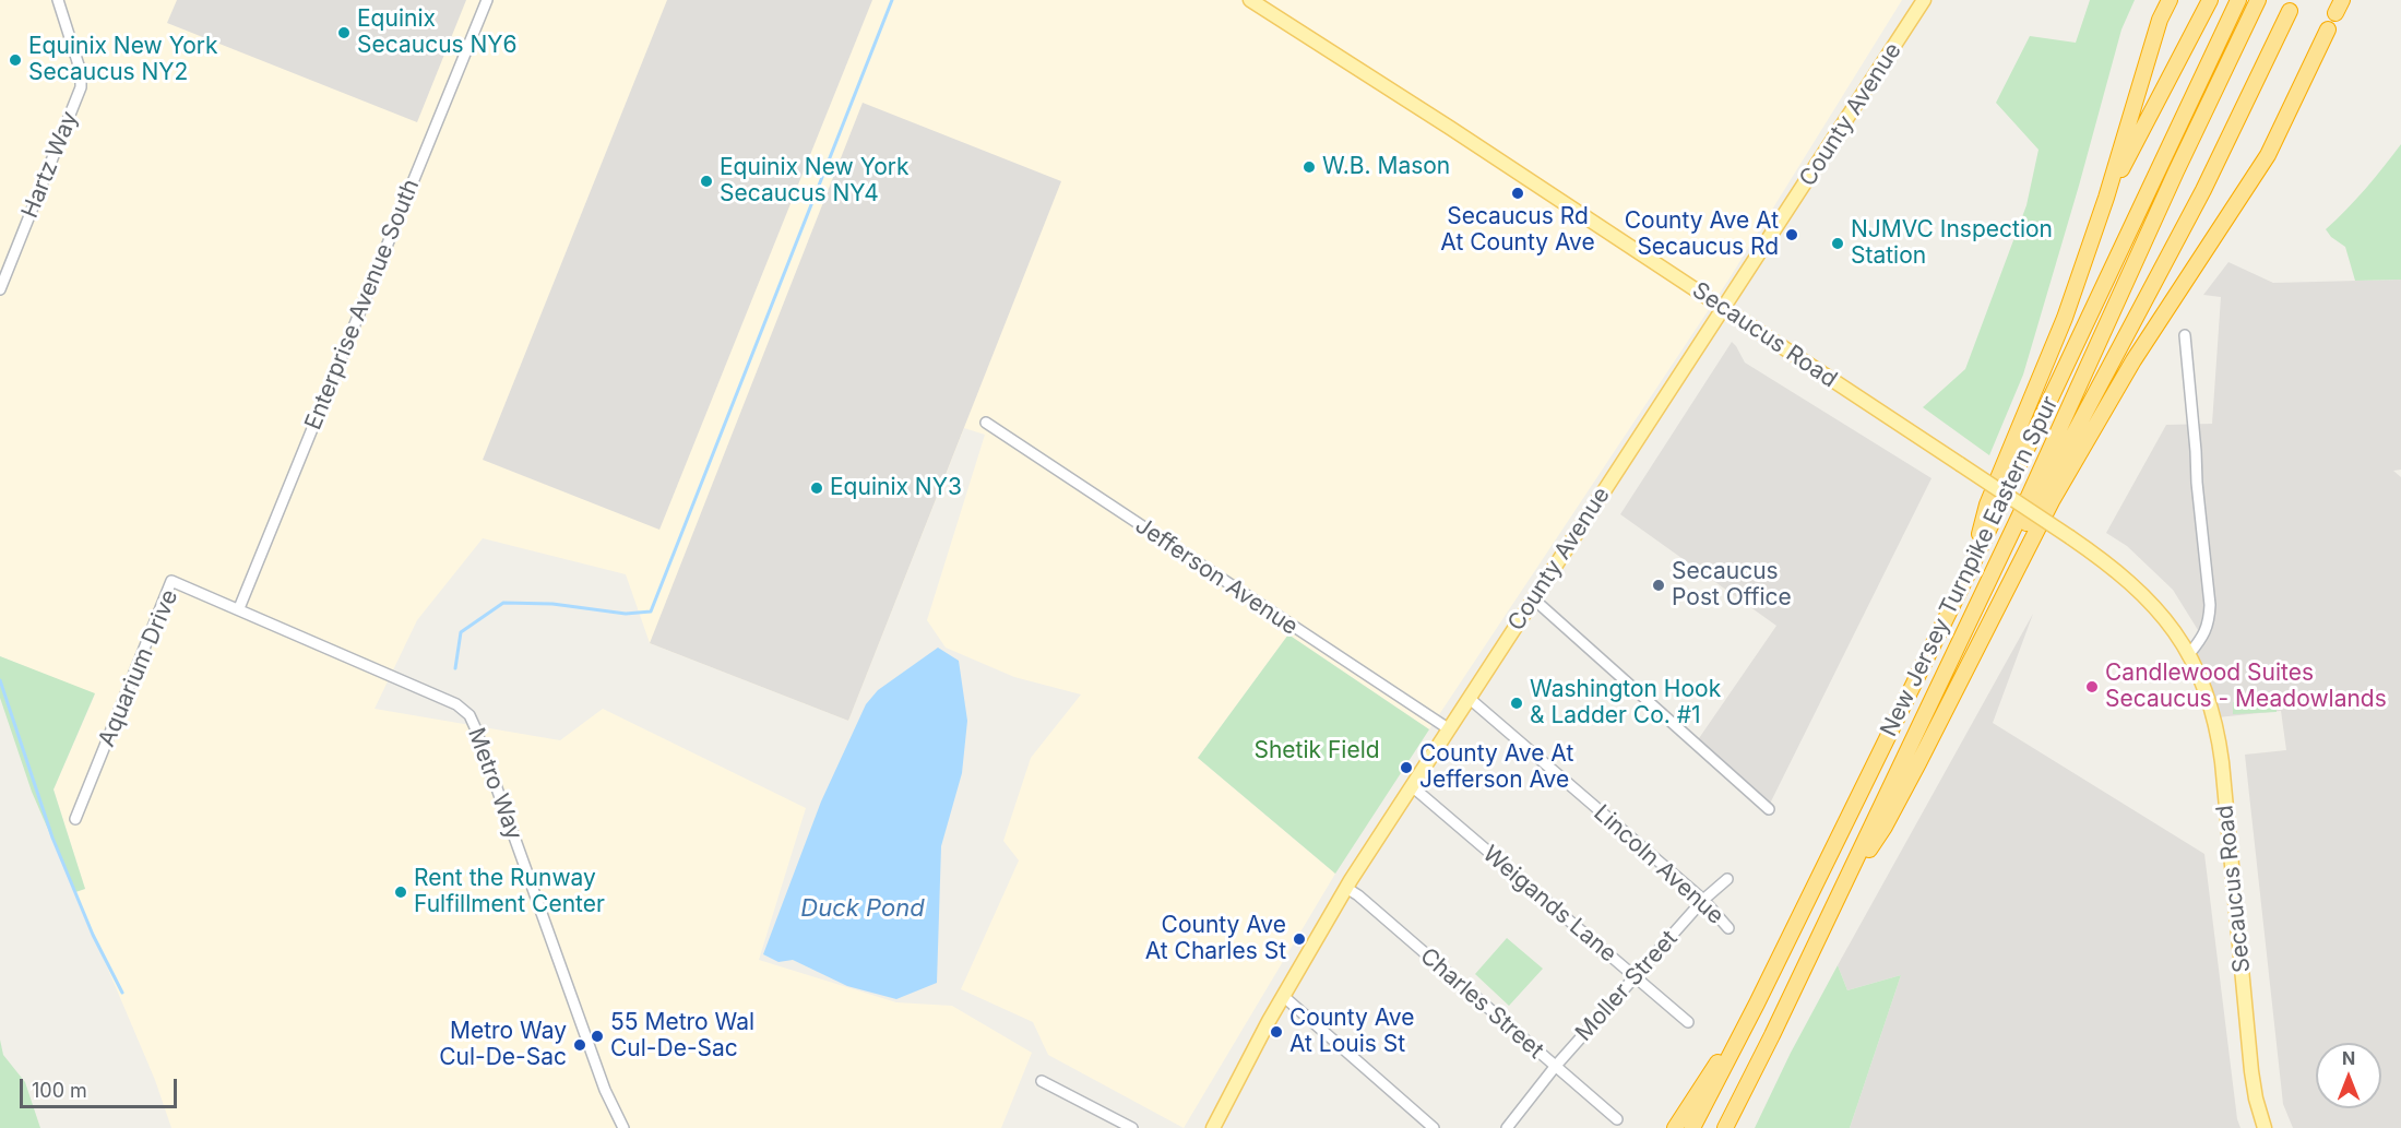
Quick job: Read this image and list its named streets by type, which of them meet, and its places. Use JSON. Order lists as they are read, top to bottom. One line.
{"streets":{"highway":["New Jersey Turnpike Eastern Spur"],"main road":["County Avenue","Secaucus Road"],"street":["Hartz Way","Enterprise Avenue South","Jefferson Avenue","Aquarium Drive","Metro Way","Lincoln Avenue","Weigands Lane","Moller Street","Charles Street"]},"crossings":[["County Avenue","Secaucus Road"],["County Avenue","Jefferson Avenue"],["County Avenue","Lincoln Avenue"],["County Avenue","Weigands Lane"],["County Avenue","Charles Street"],["Enterprise Avenue South","Aquarium Drive"],["Enterprise Avenue South","Metro Way"],["Aquarium Drive","Metro Way"],["Lincoln Avenue","Moller Street"],["Weigands Lane","Moller Street"],["Moller Street","Charles Street"]],"water":["Duck Pond"],"parks":["Shetik Field"],"places":["Equinix Secaucus NY6","Equinix New York Secaucus NY2","W.B. Mason","Equinix New York Secaucus NY4","Secaucus Rd At County Ave","County Ave At Secaucus Rd","NJMVC Inspection Station","Equinix NY3","Secaucus Post Office","Candlewood Suites Secaucus - Meadowlands","Washington Hook & Ladder Co. #1","County Ave At Jefferson Ave","Rent the Runway Fulfillment Center","County Ave At Charles St","County Ave At Louis St","55 Metro Wal Cul-De-Sac","Metro Way Cul-De-Sac"],"scale_bar":"100 m","north":"top"}
